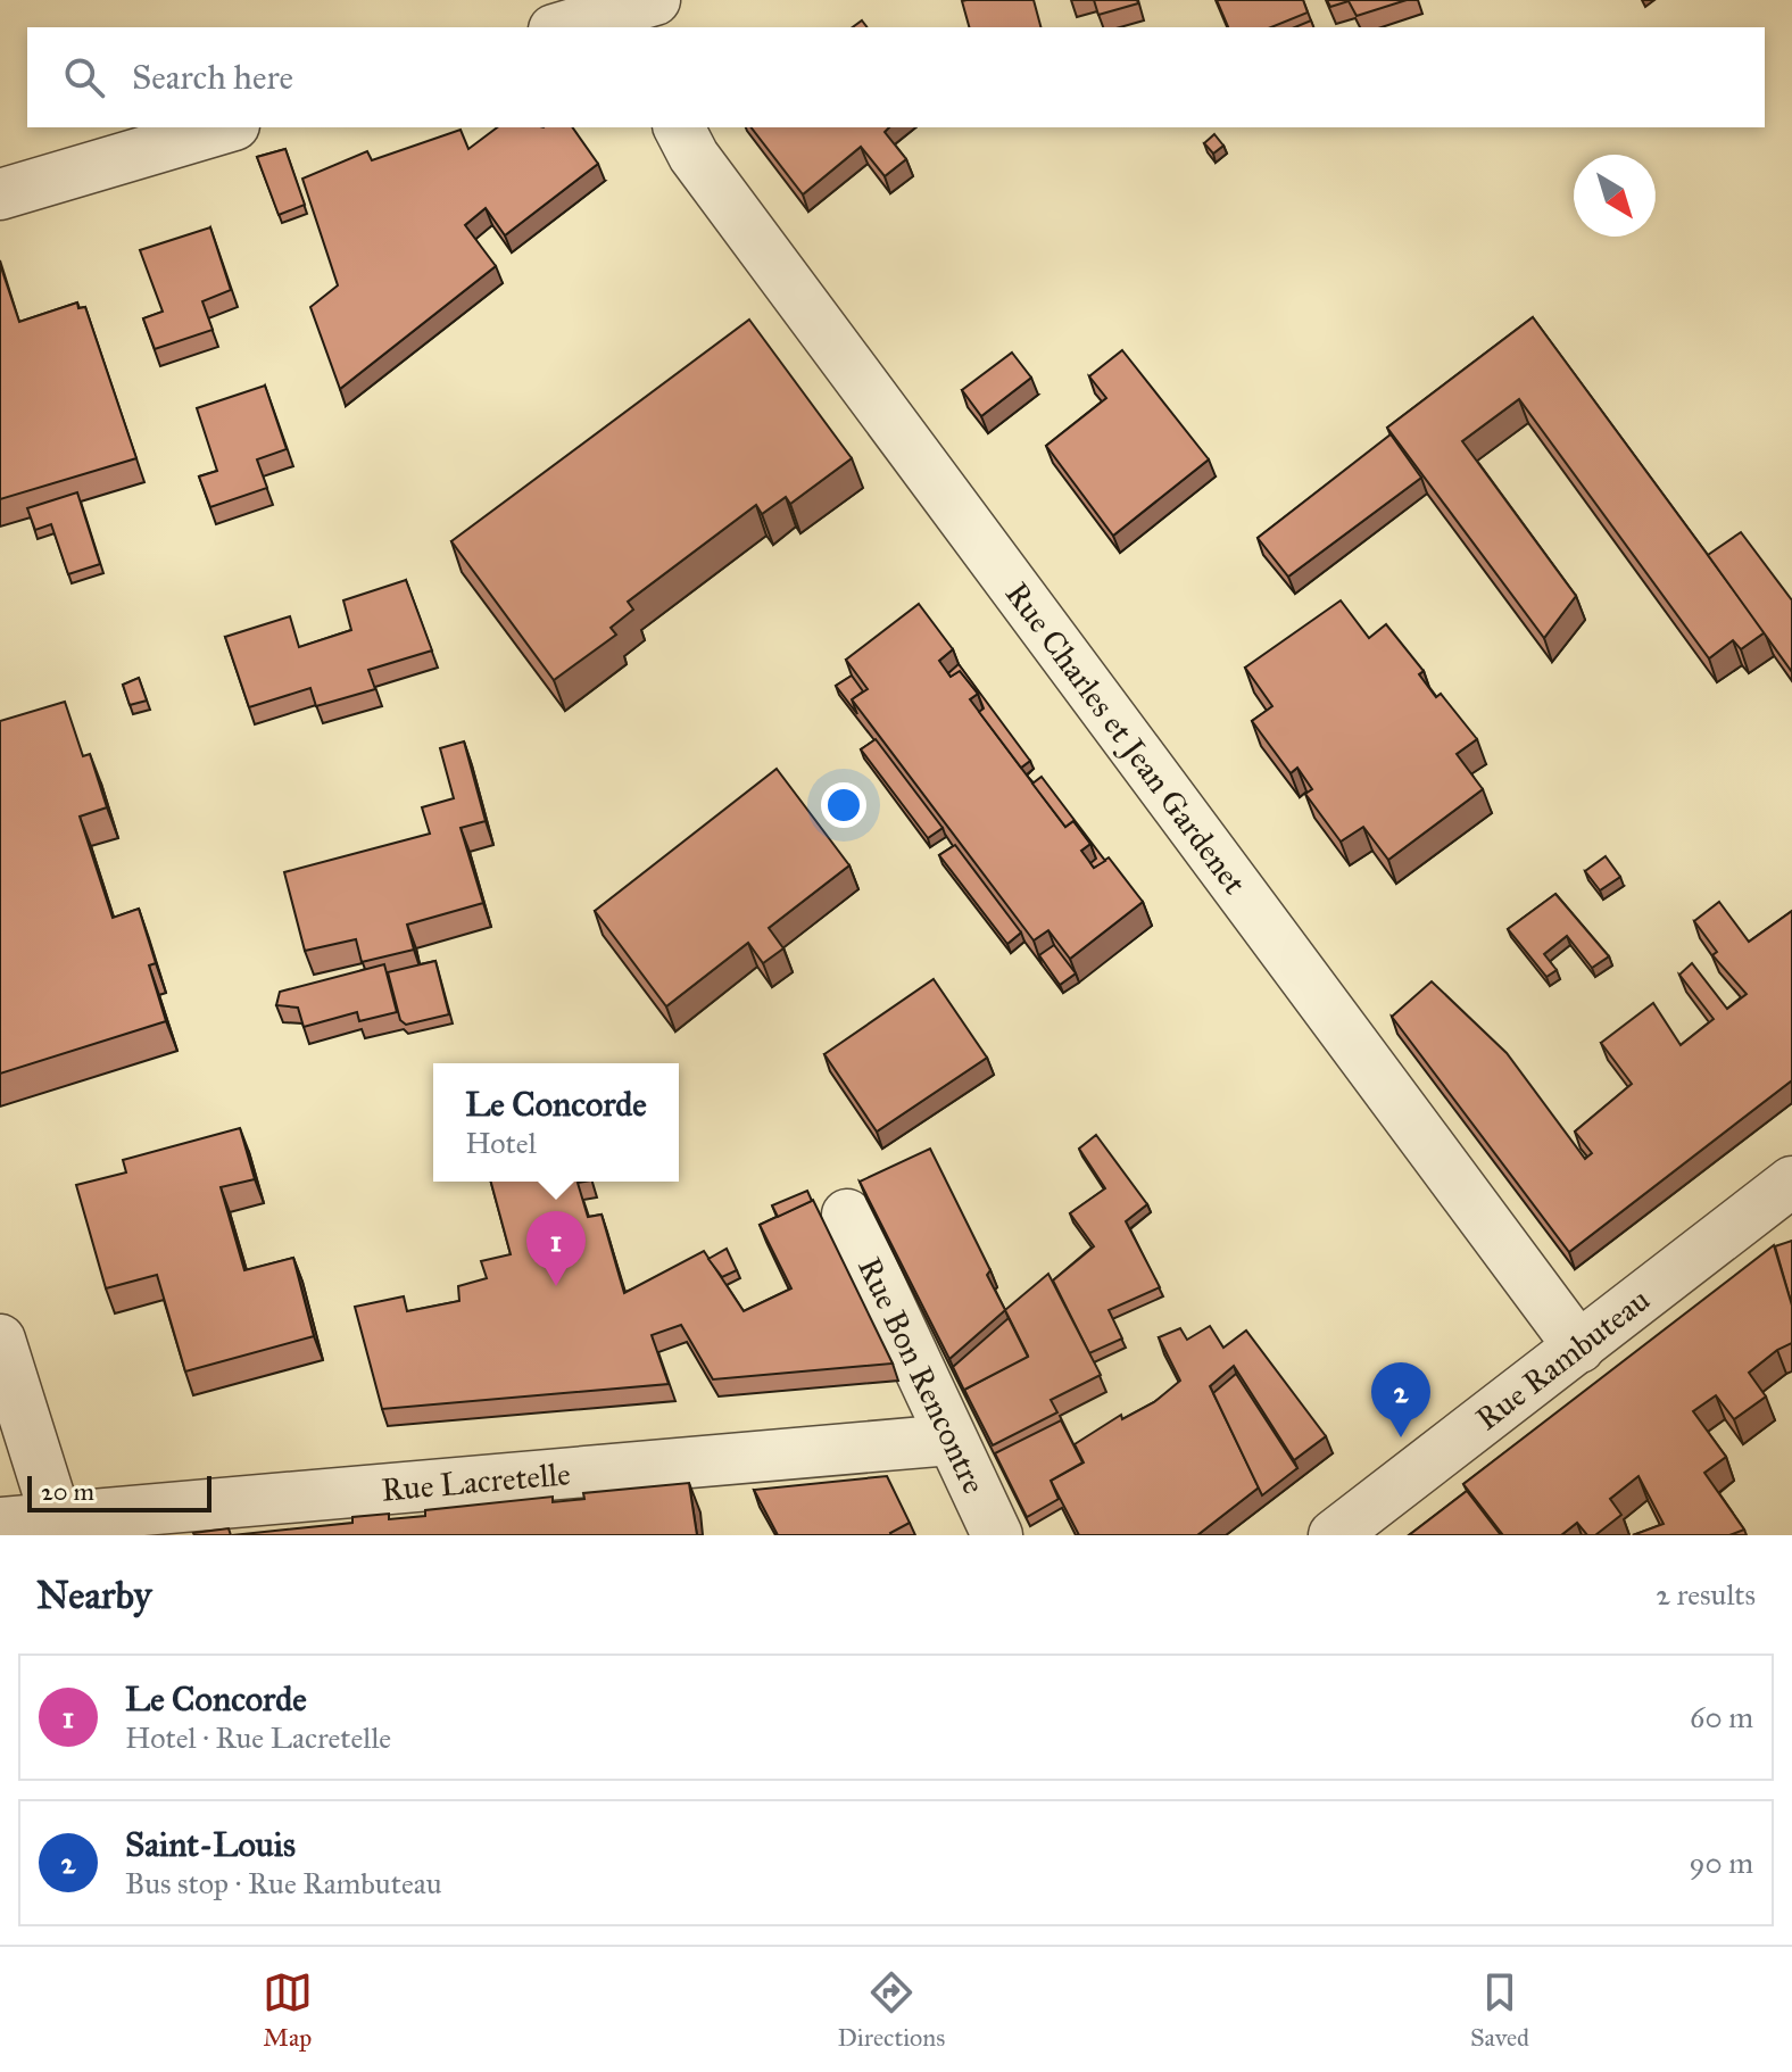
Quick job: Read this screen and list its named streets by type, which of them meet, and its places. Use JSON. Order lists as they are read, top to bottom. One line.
{"streets":{"street":["Rue Charles et Jean Gardenet","Rue Rambuteau","Rue Bon Rencontre","Rue Lacretelle"]},"crossings":[["Rue Charles et Jean Gardenet","Rue Rambuteau"],["Rue Bon Rencontre","Rue Lacretelle"]],"scale_bar":"20 m","north":"bottom right","page":{"search":"Search here","popup":["Le Concorde","Hotel"],"pins":["1","2"],"scale":"20 m","heading":["Nearby","2 results"],"list":[{"mark":"1","name":"Le Concorde","note":"Hotel · Rue Lacretelle","value":"60 m"},{"mark":"2","name":"Saint-Louis","note":"Bus stop · Rue Rambuteau","value":"90 m"}],"nav":["Map","Directions","Saved"]}}
